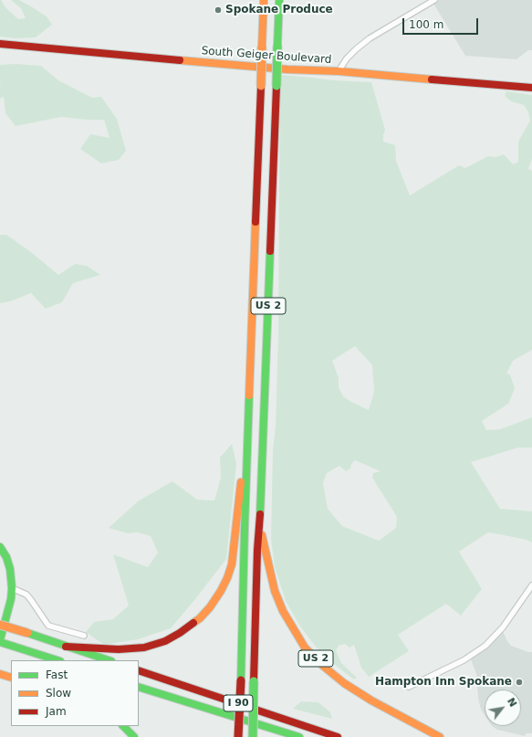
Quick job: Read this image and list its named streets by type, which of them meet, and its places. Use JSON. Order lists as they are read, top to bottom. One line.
{"streets":{"main road":["South Geiger Boulevard","US 2","I 90"]},"places":["Spokane Produce","Hampton Inn Spokane"],"legend":["Fast","Slow","Jam"],"scale_bar":"100 m","north":"top right"}
